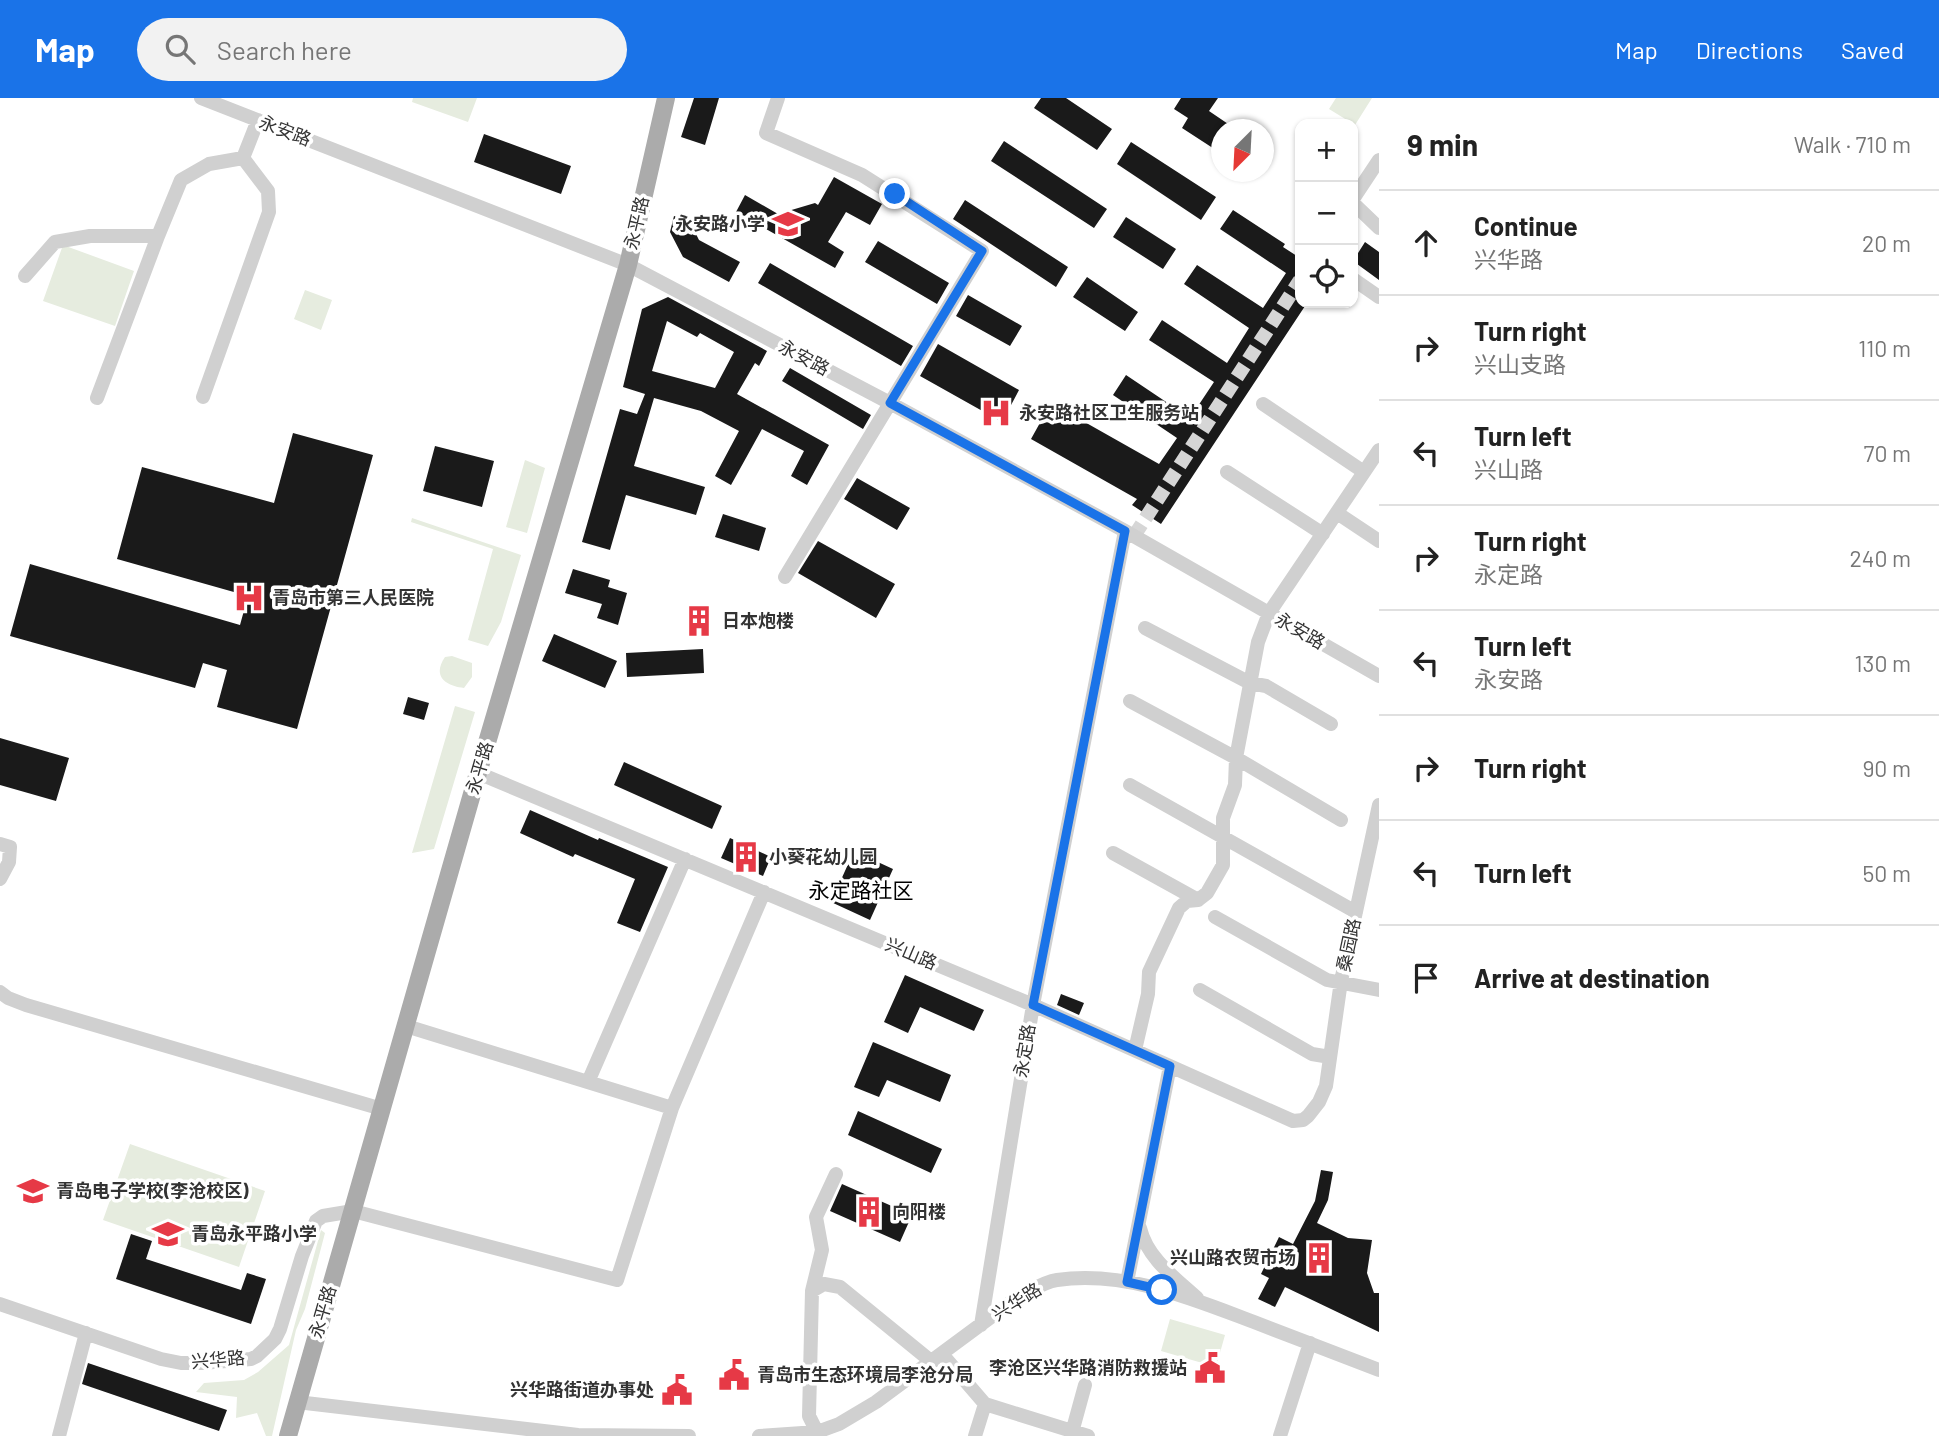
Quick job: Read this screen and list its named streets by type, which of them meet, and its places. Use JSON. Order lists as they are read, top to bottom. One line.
{"streets":{"main road":["永平路"],"street":["永安路","桑园路","兴山路","永定路","兴华路"]},"crossings":[["永安路","永平路"],["永安路","永定路"],["永平路","兴山路"],["永平路","兴华路"],["桑园路","兴山路"],["兴山路","永定路"],["永定路","兴华路"]],"districts":["永定路社区"],"places":{"school or university":["永安路小学","青岛电子学校(李沧校区)","青岛永平路小学"],"hospital":["永安路社区卫生服务站","青岛市第三人民医院"],"building":["日本炮楼","小葵花幼儿园","向阳楼","兴山路农贸市场"],"public building":["李沧区兴华路消防救援站","青岛市生态环境局李沧分局","兴华路街道办事处"]},"north":"bottom left","page":{"header":"Map","search":"Search here","nav":["Map","Directions","Saved"],"heading":["9 min","Walk · 710 m"],"map_buttons":["+","−"],"list":[["Continue","兴华路","20 m"],["Turn right","兴山支路","110 m"],["Turn left","兴山路","70 m"],["Turn right","永定路","240 m"],["Turn left","永安路","130 m"],["Turn right","90 m"],["Turn left","50 m"],"Arrive at destination"]}}
